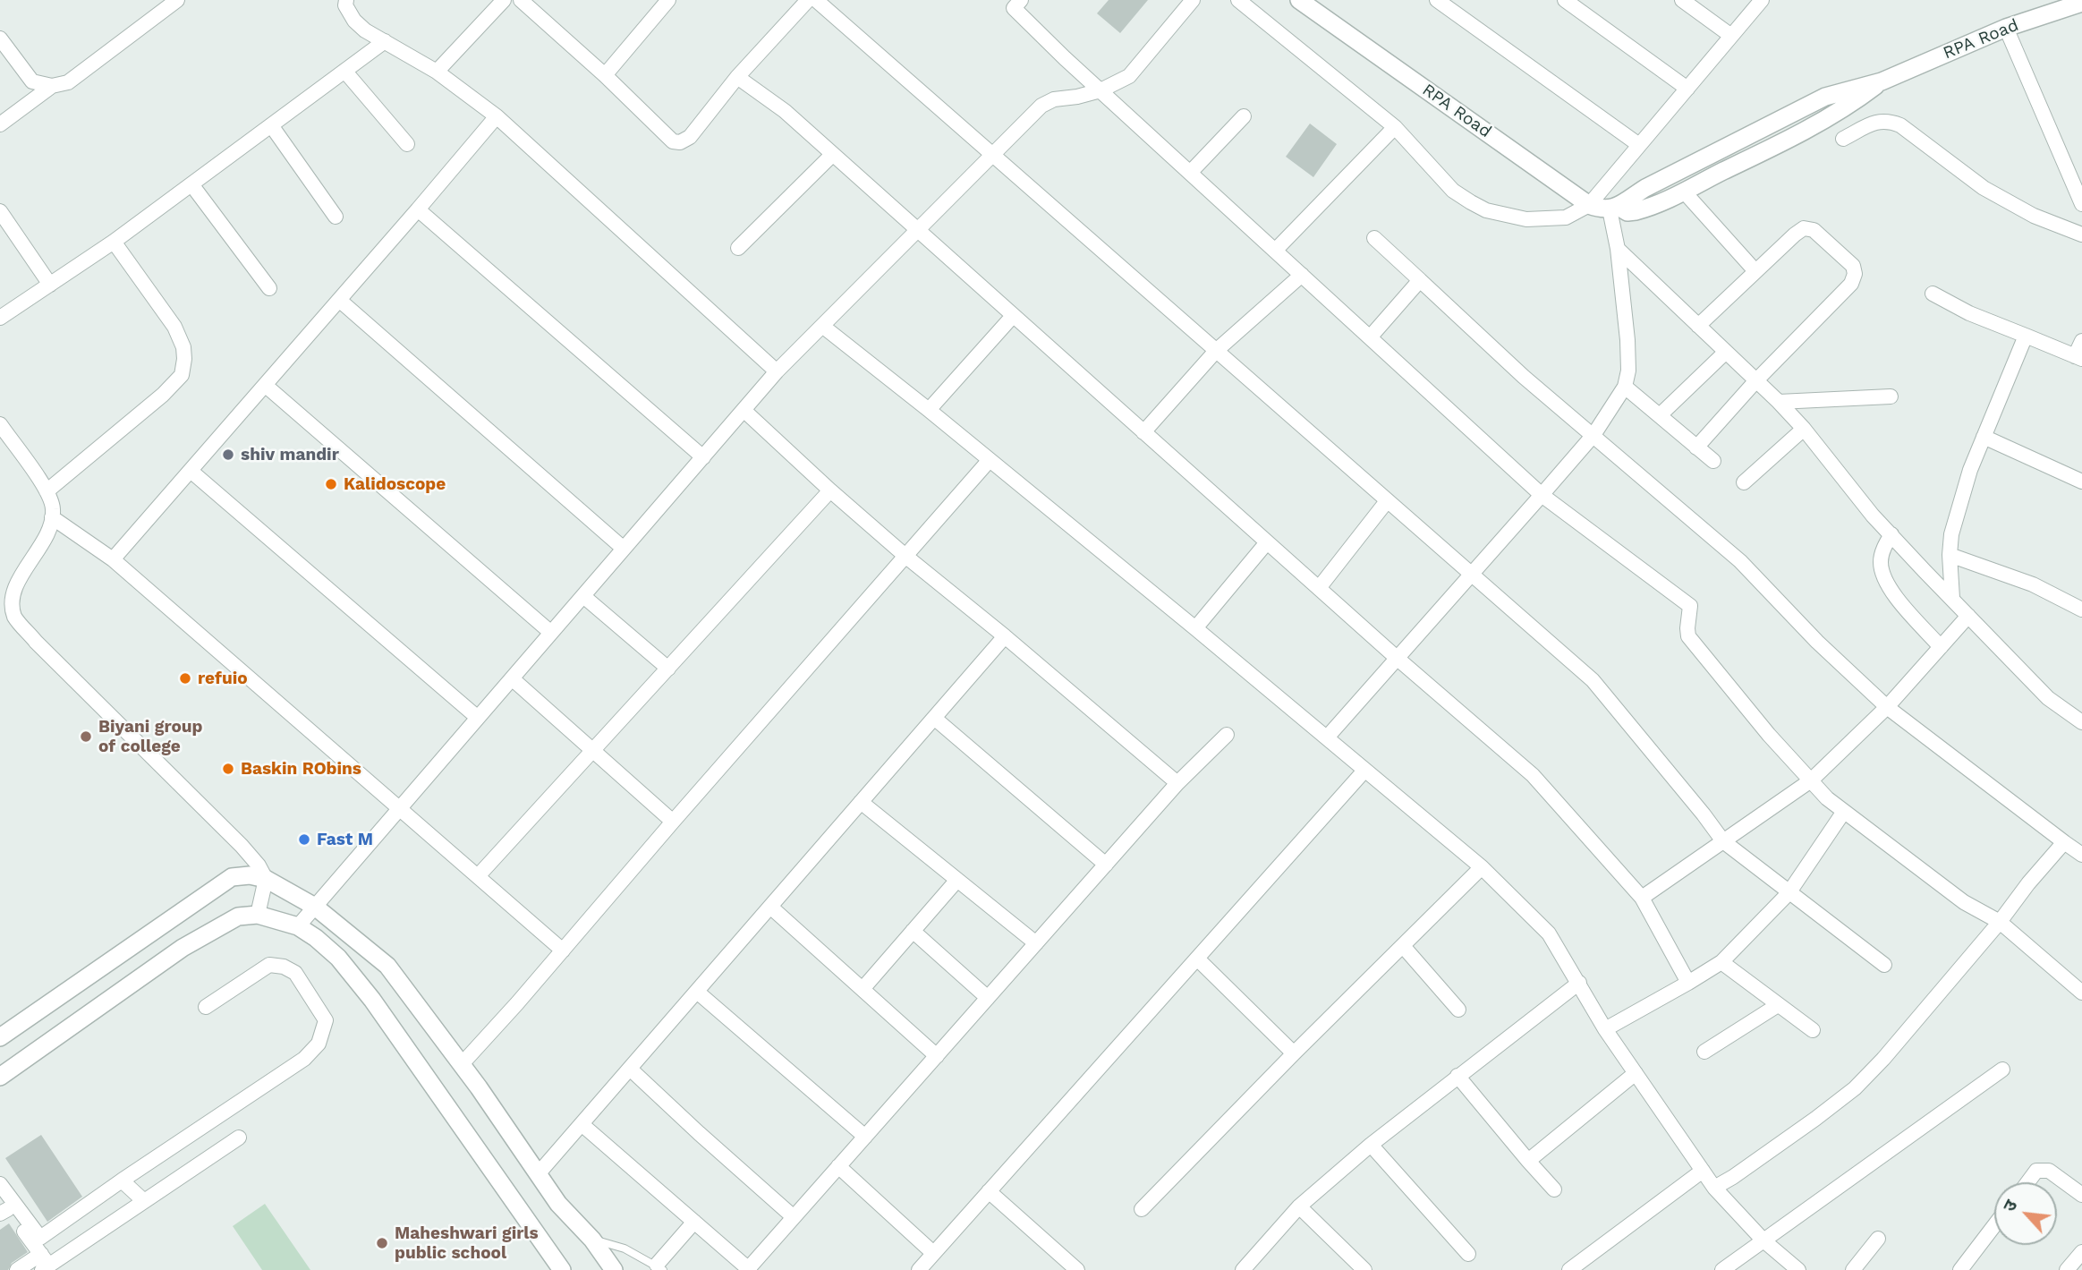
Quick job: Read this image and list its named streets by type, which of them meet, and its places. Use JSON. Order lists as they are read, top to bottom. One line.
{"streets":{"street":["RPA Road"]},"places":["shiv mandir","Kalidoscope","refuio","Biyani group of college","Baskin RObins","Fast M","Maheshwari girls public school"],"north":"top left"}
